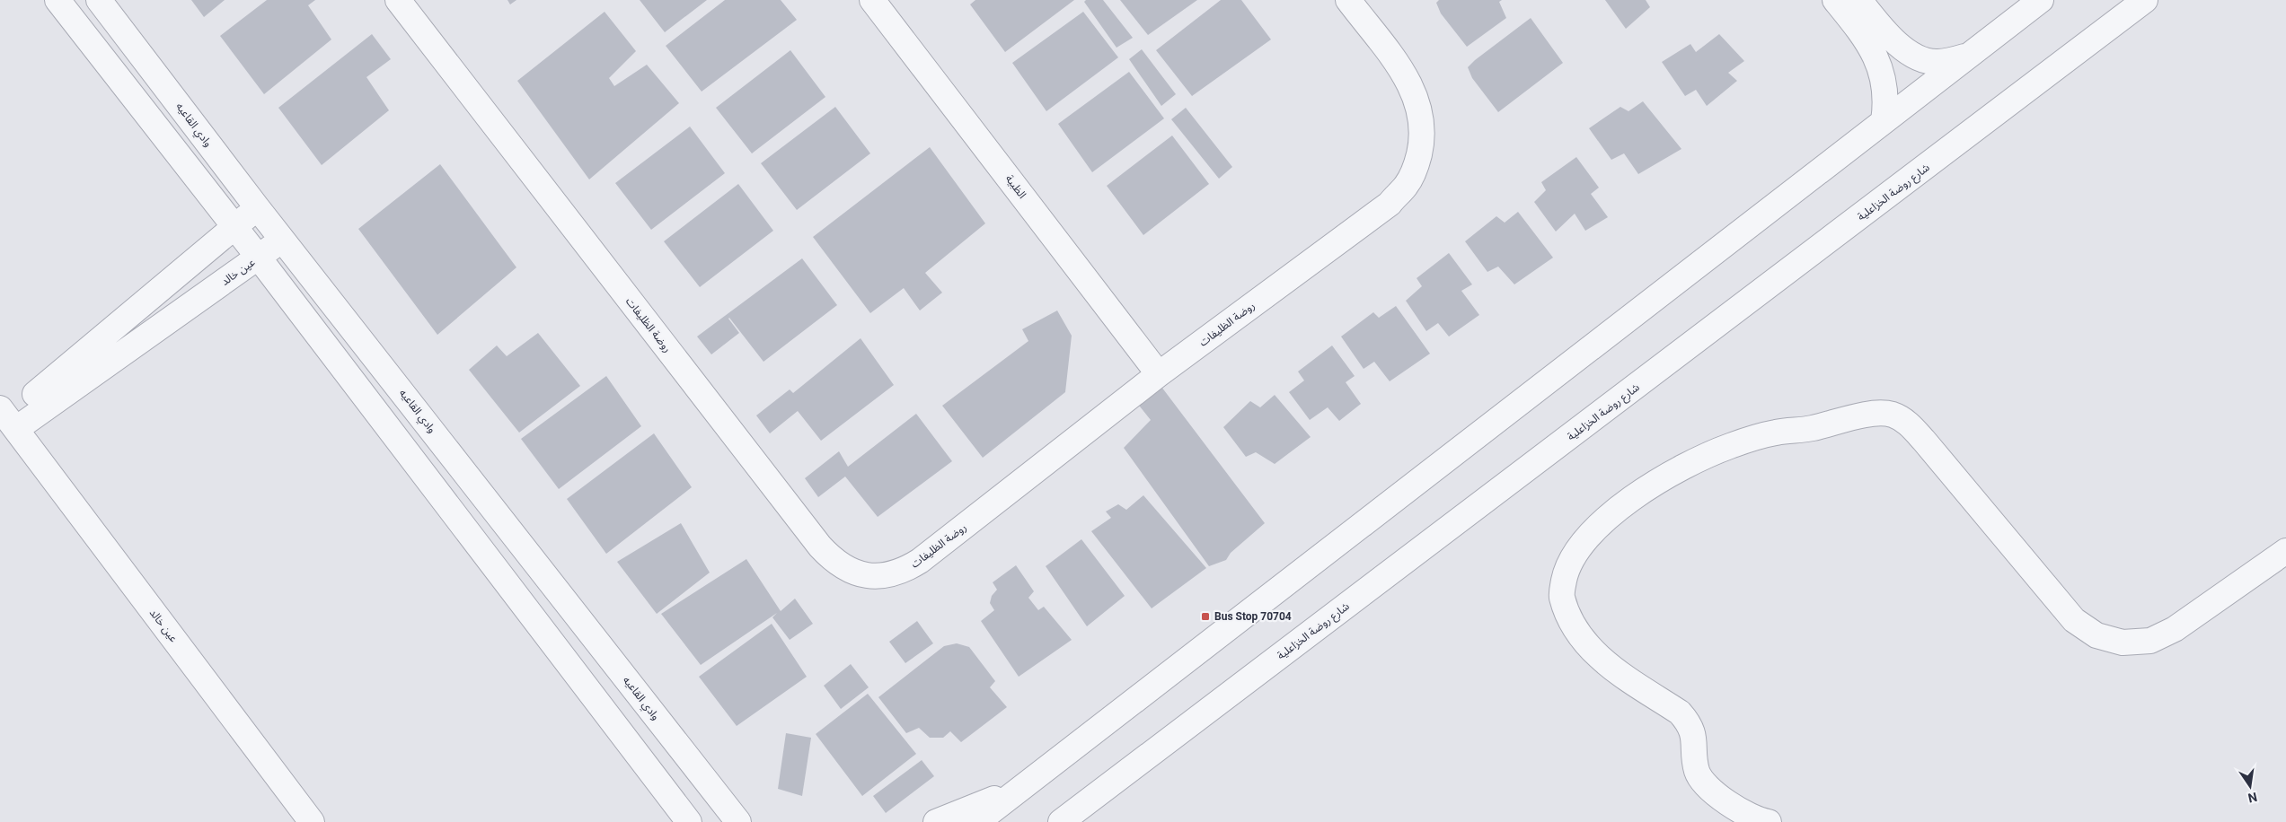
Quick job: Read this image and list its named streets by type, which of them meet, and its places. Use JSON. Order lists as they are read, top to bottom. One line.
{"streets":{"street":["وادي القاعيه","الظبية","شارع روضة الخزاعلية","عين خالد","روضة الظليفات"]},"crossings":[["وادي القاعيه","عين خالد"],["الظبية","روضة الظليفات"]],"places":{"transit":["Bus Stop 70704"]},"north":"bottom"}
